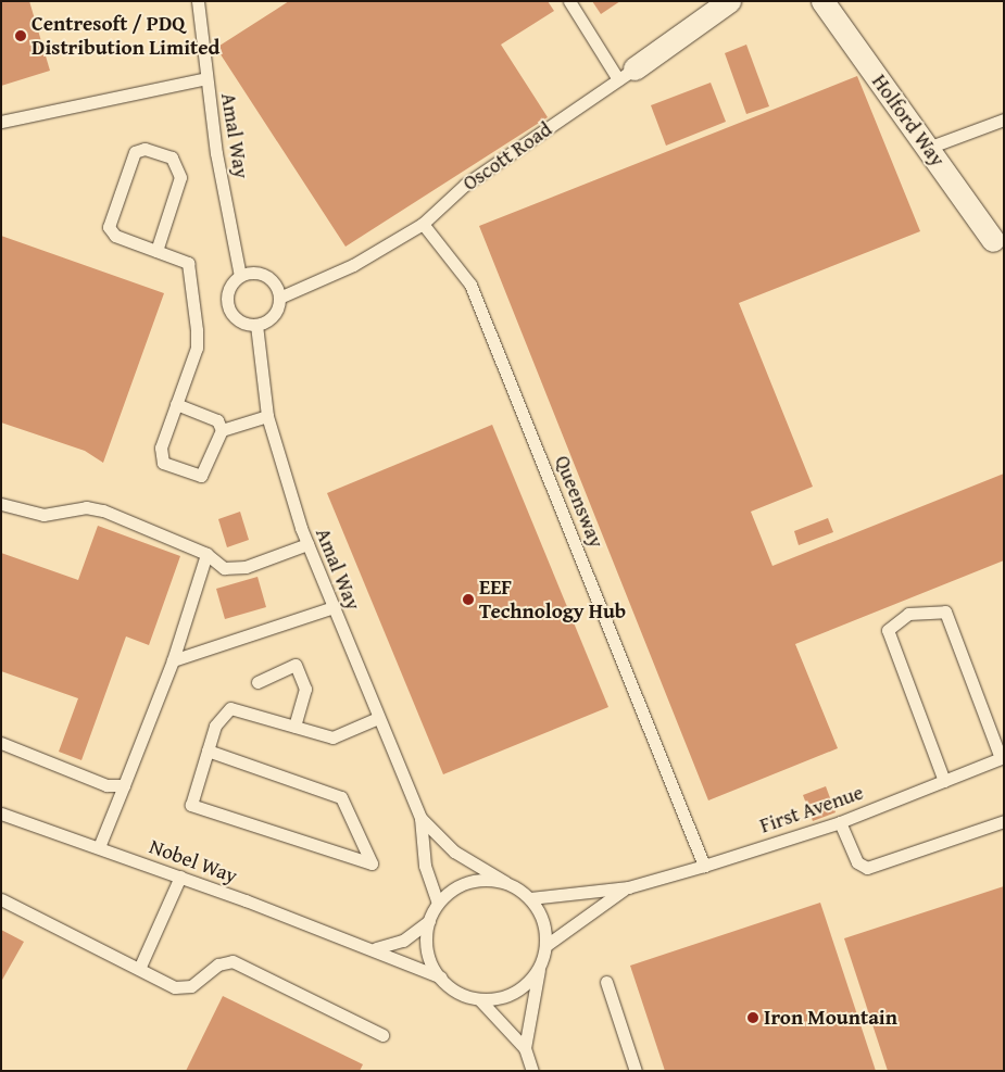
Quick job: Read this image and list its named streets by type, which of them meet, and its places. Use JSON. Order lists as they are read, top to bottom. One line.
{"streets":{"street":["Holford Way","Oscott Road"],"lane":["Amal Way","Queensway","First Avenue","Nobel Way"]},"crossings":[["Amal Way","Oscott Road"],["Amal Way","First Avenue"],["Amal Way","Nobel Way"],["Oscott Road","Queensway"],["Queensway","First Avenue"],["First Avenue","Nobel Way"]],"places":["Centresoft / PDQ Distribution Limited","EEF Technology Hub","Iron Mountain"]}
